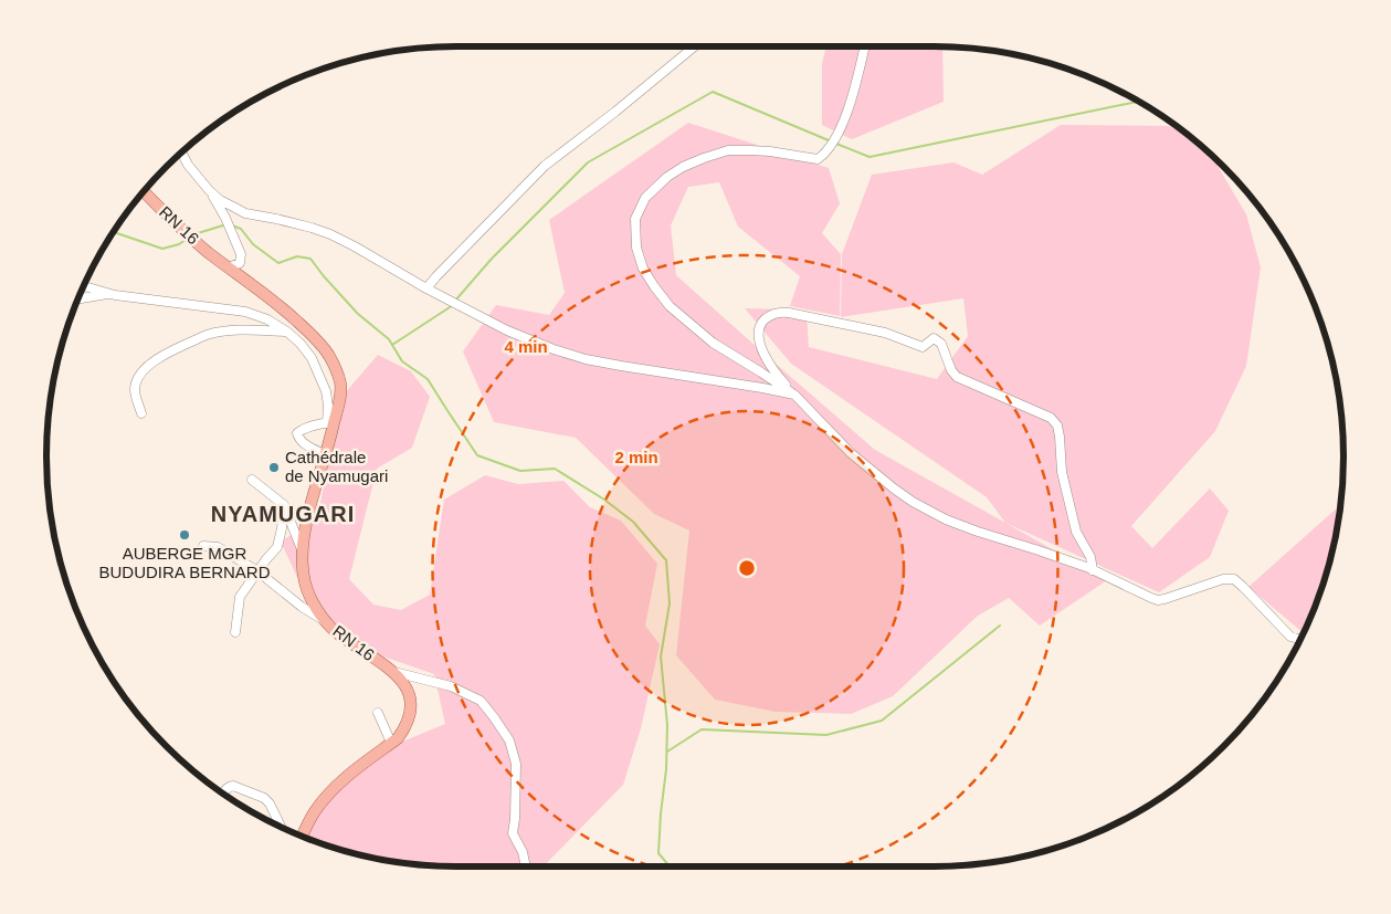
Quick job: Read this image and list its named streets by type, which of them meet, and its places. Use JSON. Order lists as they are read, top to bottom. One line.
{"streets":{"main road":["RN 16"]},"districts":["NYAMUGARI"],"places":["Cathédrale de Nyamugari","AUBERGE MGR BUDUDIRA BERNARD"],"rings":["4 min","2 min"]}
